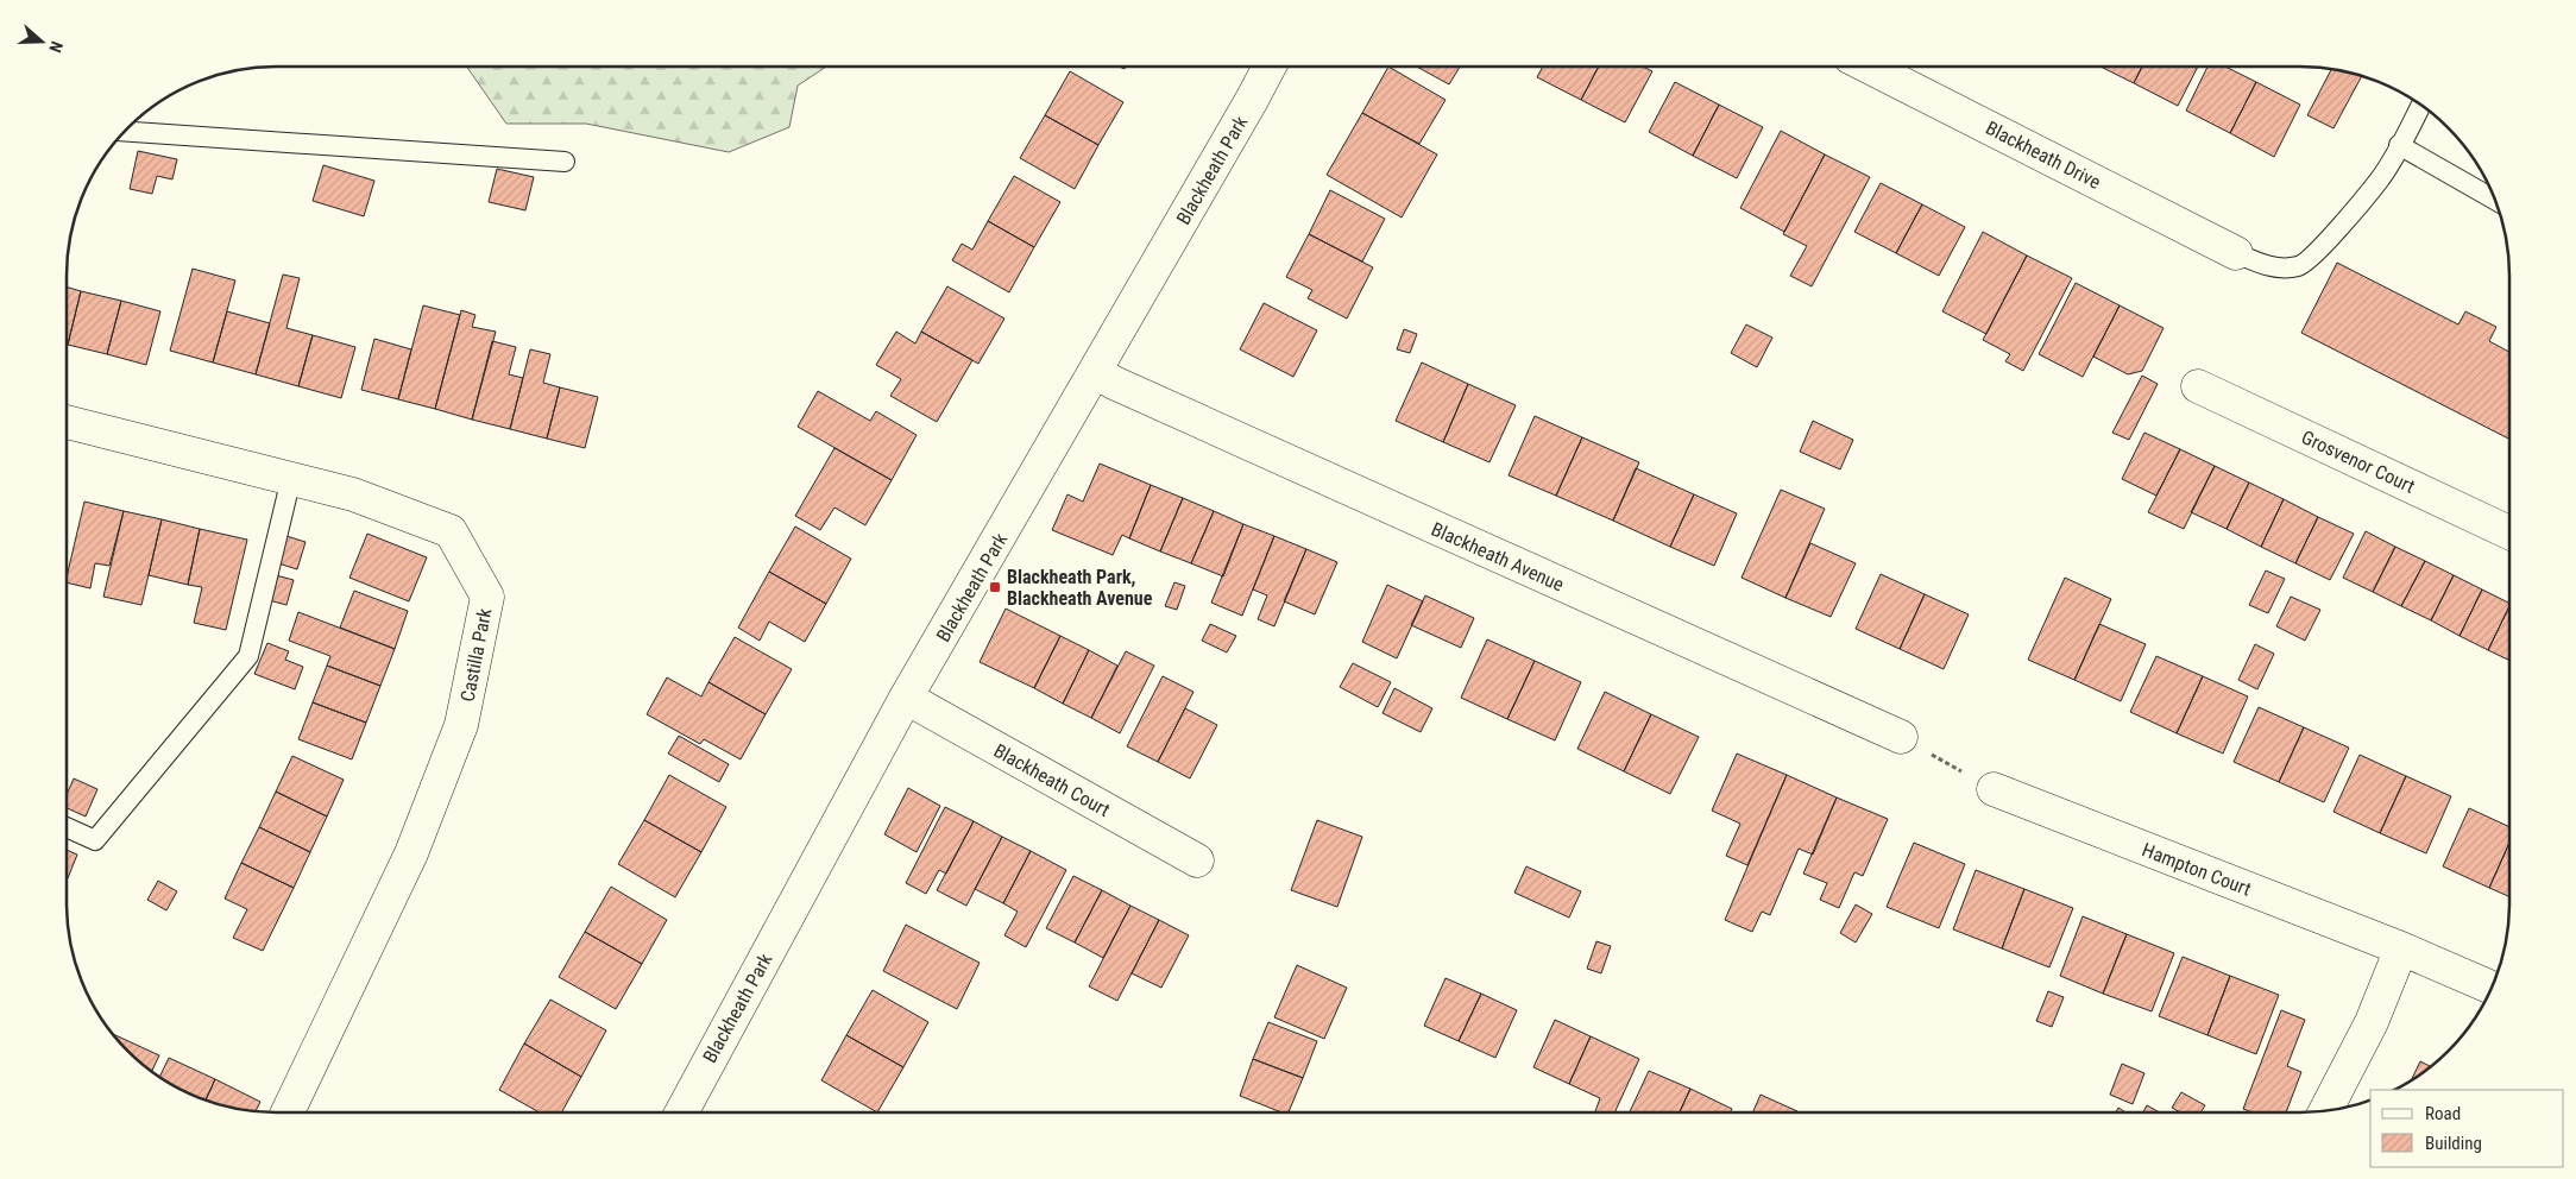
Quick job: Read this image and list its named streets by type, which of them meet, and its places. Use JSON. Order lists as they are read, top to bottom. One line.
{"streets":{"street":["Blackheath Drive","Blackheath Park","Grosvenor Court","Blackheath Avenue","Castilla Park","Blackheath Court","Hampton Court"]},"crossings":[["Blackheath Park","Blackheath Avenue"],["Blackheath Park","Blackheath Court"]],"places":{"transit":["Blackheath Park, Blackheath Avenue"]},"legend":["Road","Building"],"north":"right"}
